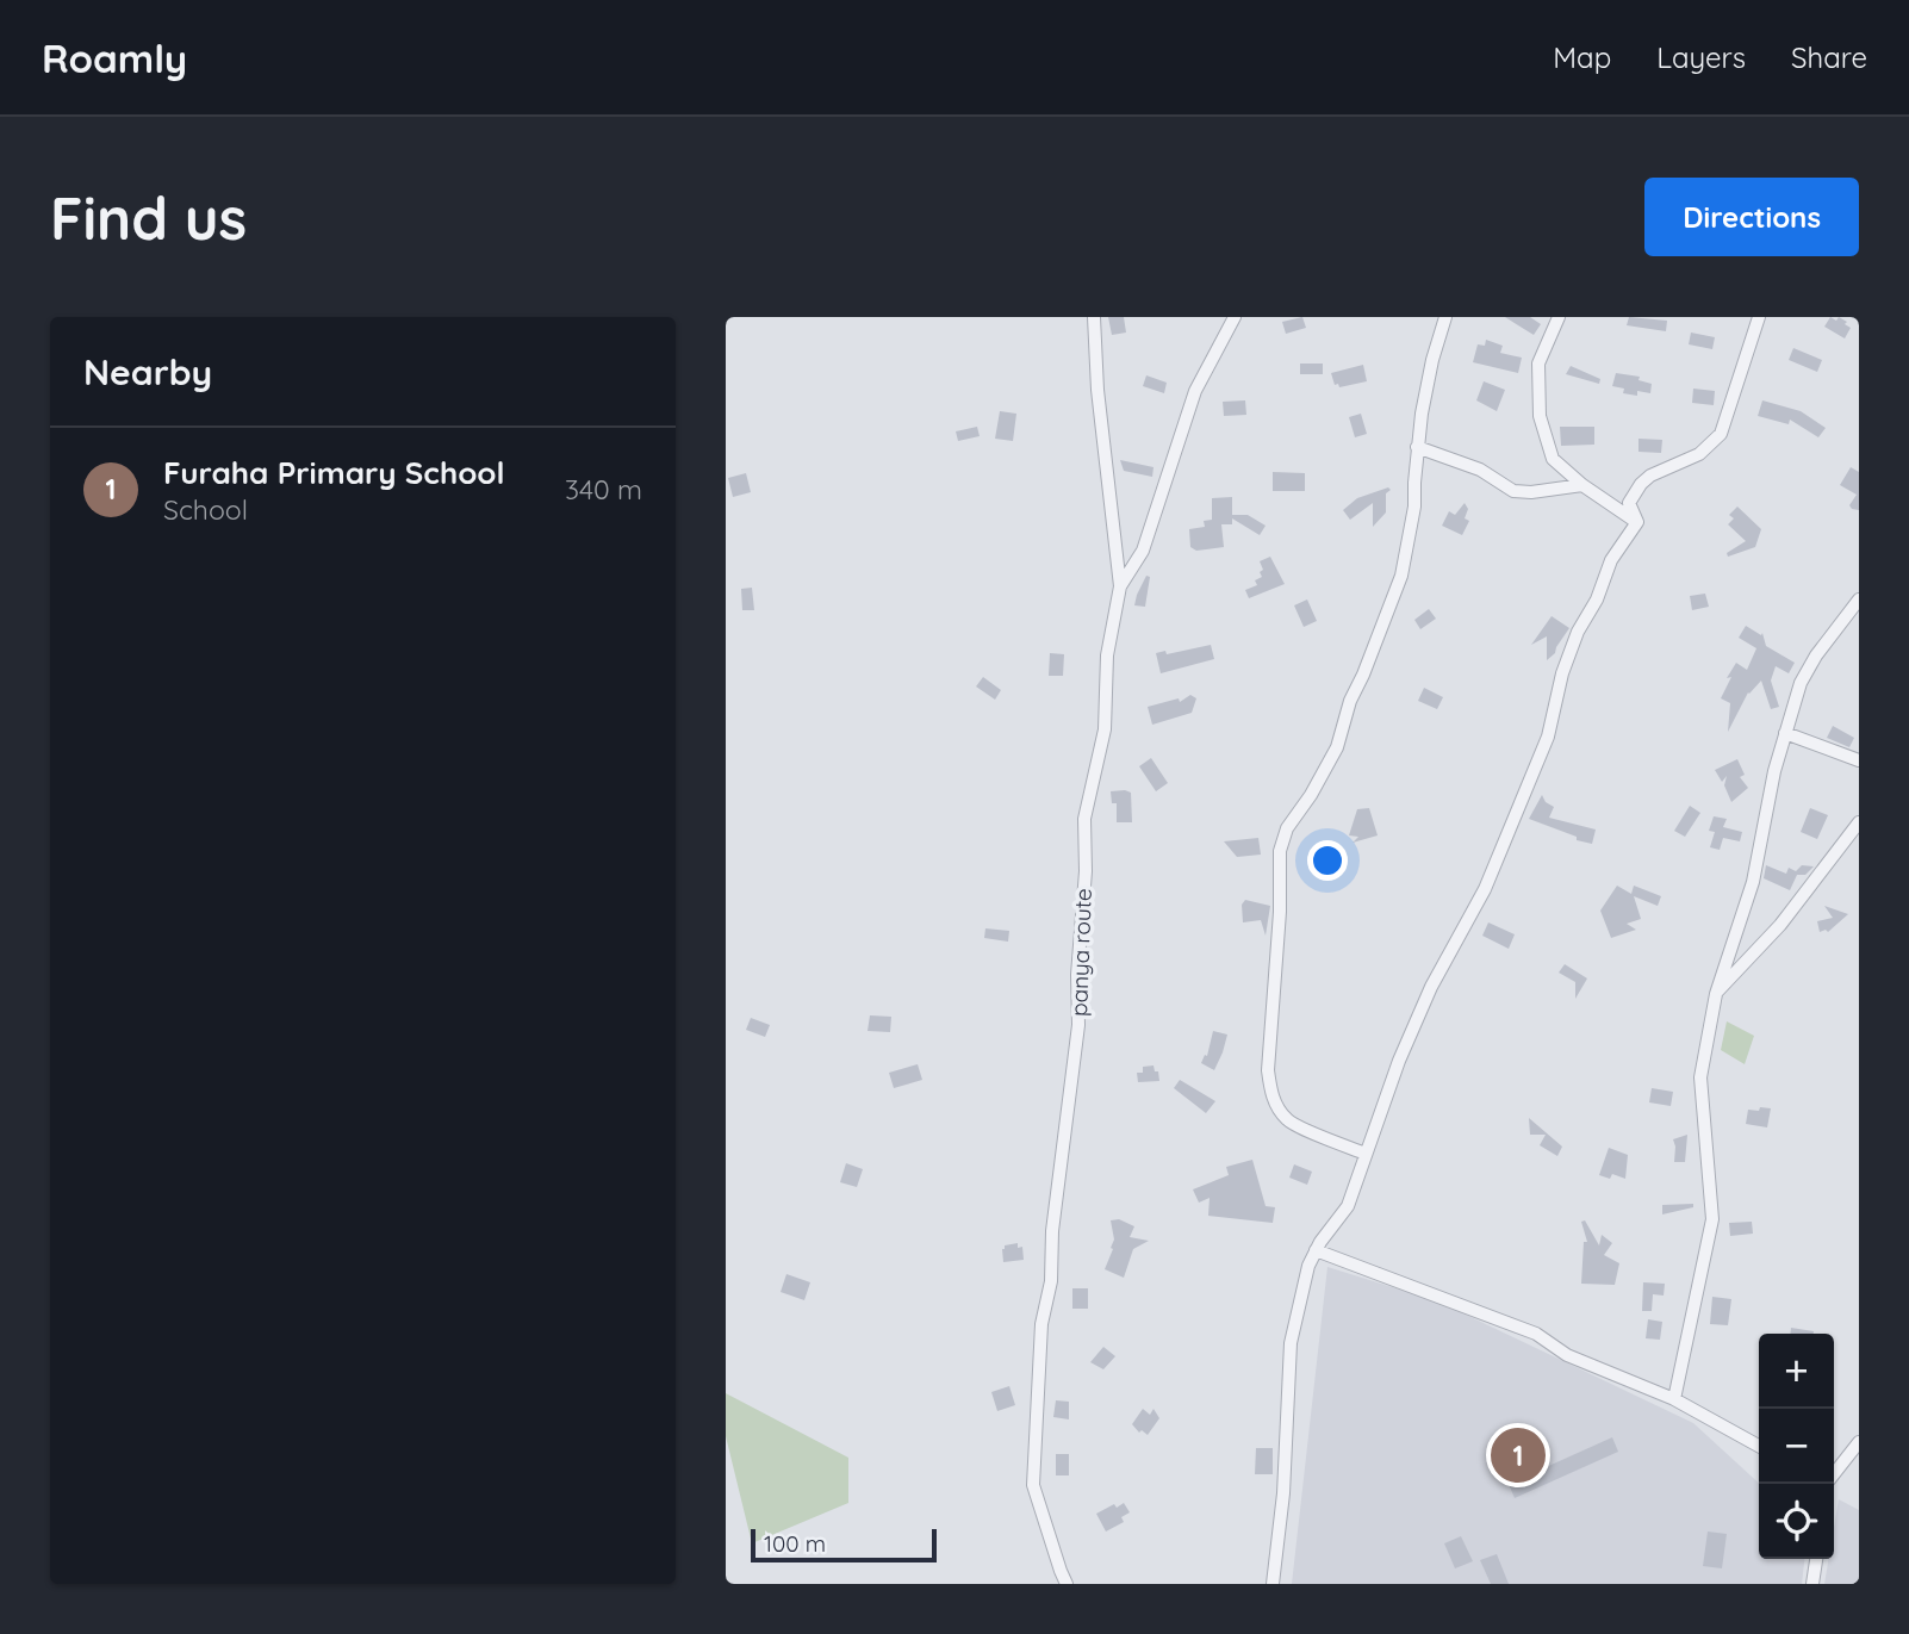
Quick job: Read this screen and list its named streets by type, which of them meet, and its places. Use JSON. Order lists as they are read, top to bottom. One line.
{"streets":{"street":["panya route"]},"scale_bar":"100 m","page":{"header":"Roamly","nav":["Map","Layers","Share"],"buttons":"Directions","title":"Find us","heading":"Nearby","list":[{"mark":"1","name":"Furaha Primary School","note":"School","value":"340 m"}],"map_buttons":["+","−"],"pins":"1","scale":"100 m"}}
